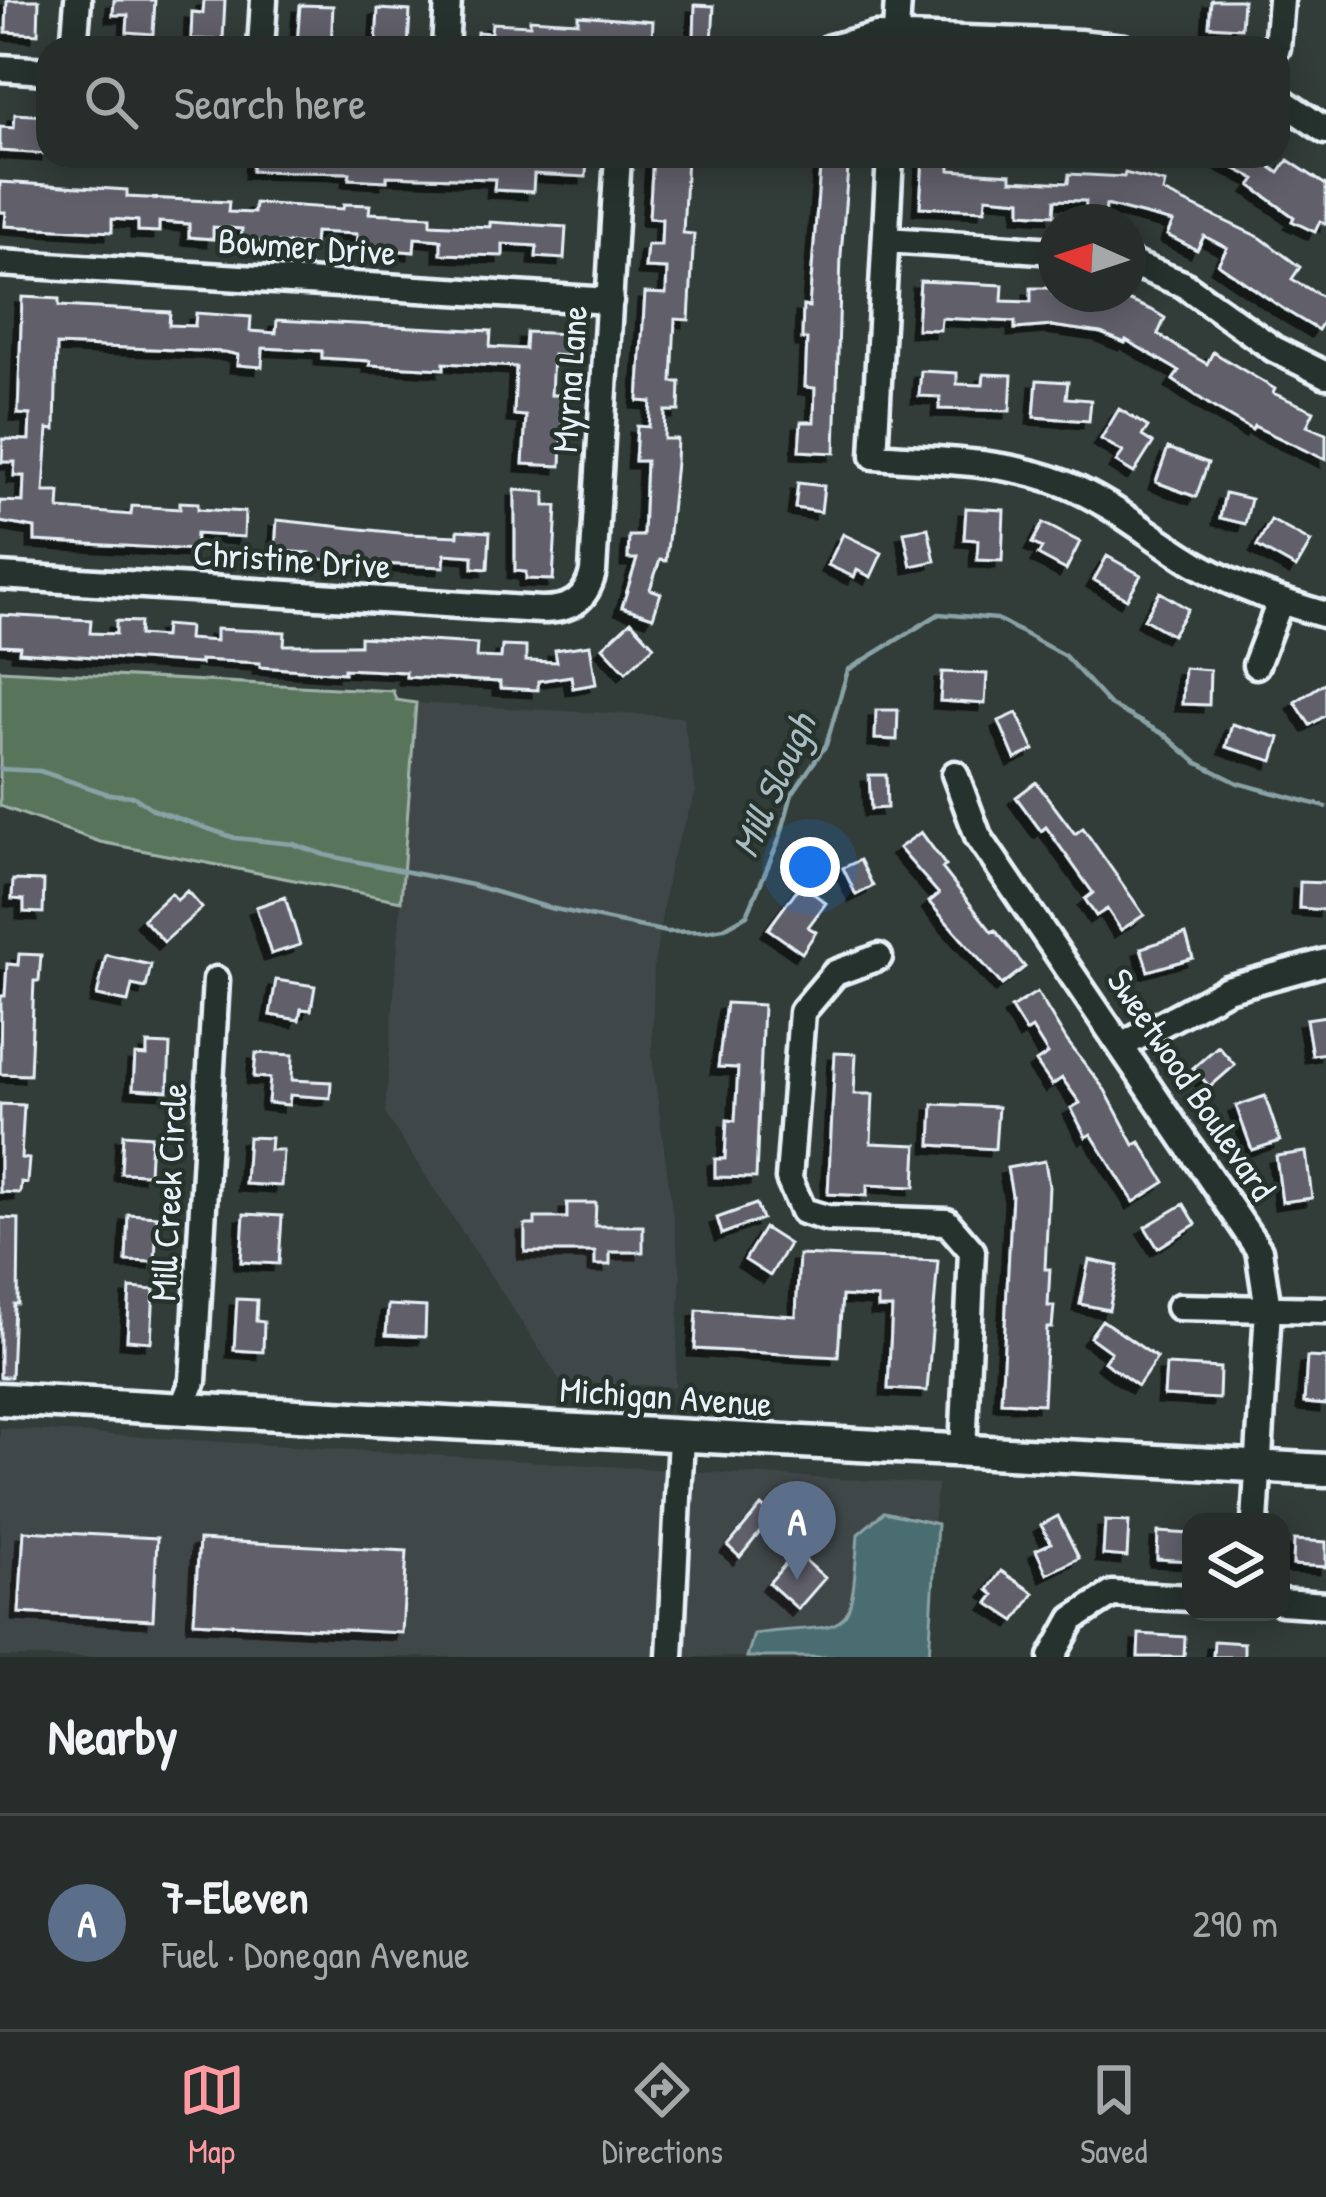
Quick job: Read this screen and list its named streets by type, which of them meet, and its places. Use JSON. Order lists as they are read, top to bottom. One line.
{"streets":{"main road":["Michigan Avenue"],"street":["Bowmer Drive","Myrna Lane","Christine Drive","Sweetwood Boulevard","Mill Creek Circle"]},"crossings":[["Bowmer Drive","Myrna Lane"],["Myrna Lane","Christine Drive"],["Sweetwood Boulevard","Michigan Avenue"],["Mill Creek Circle","Michigan Avenue"]],"water":["Mill Slough"],"north":"left","page":{"search":"Search here","pins":"A","heading":"Nearby","list":[{"mark":"A","name":"7-Eleven","note":"Fuel · Donegan Avenue","value":"290 m"}],"nav":["Map","Directions","Saved"]}}
